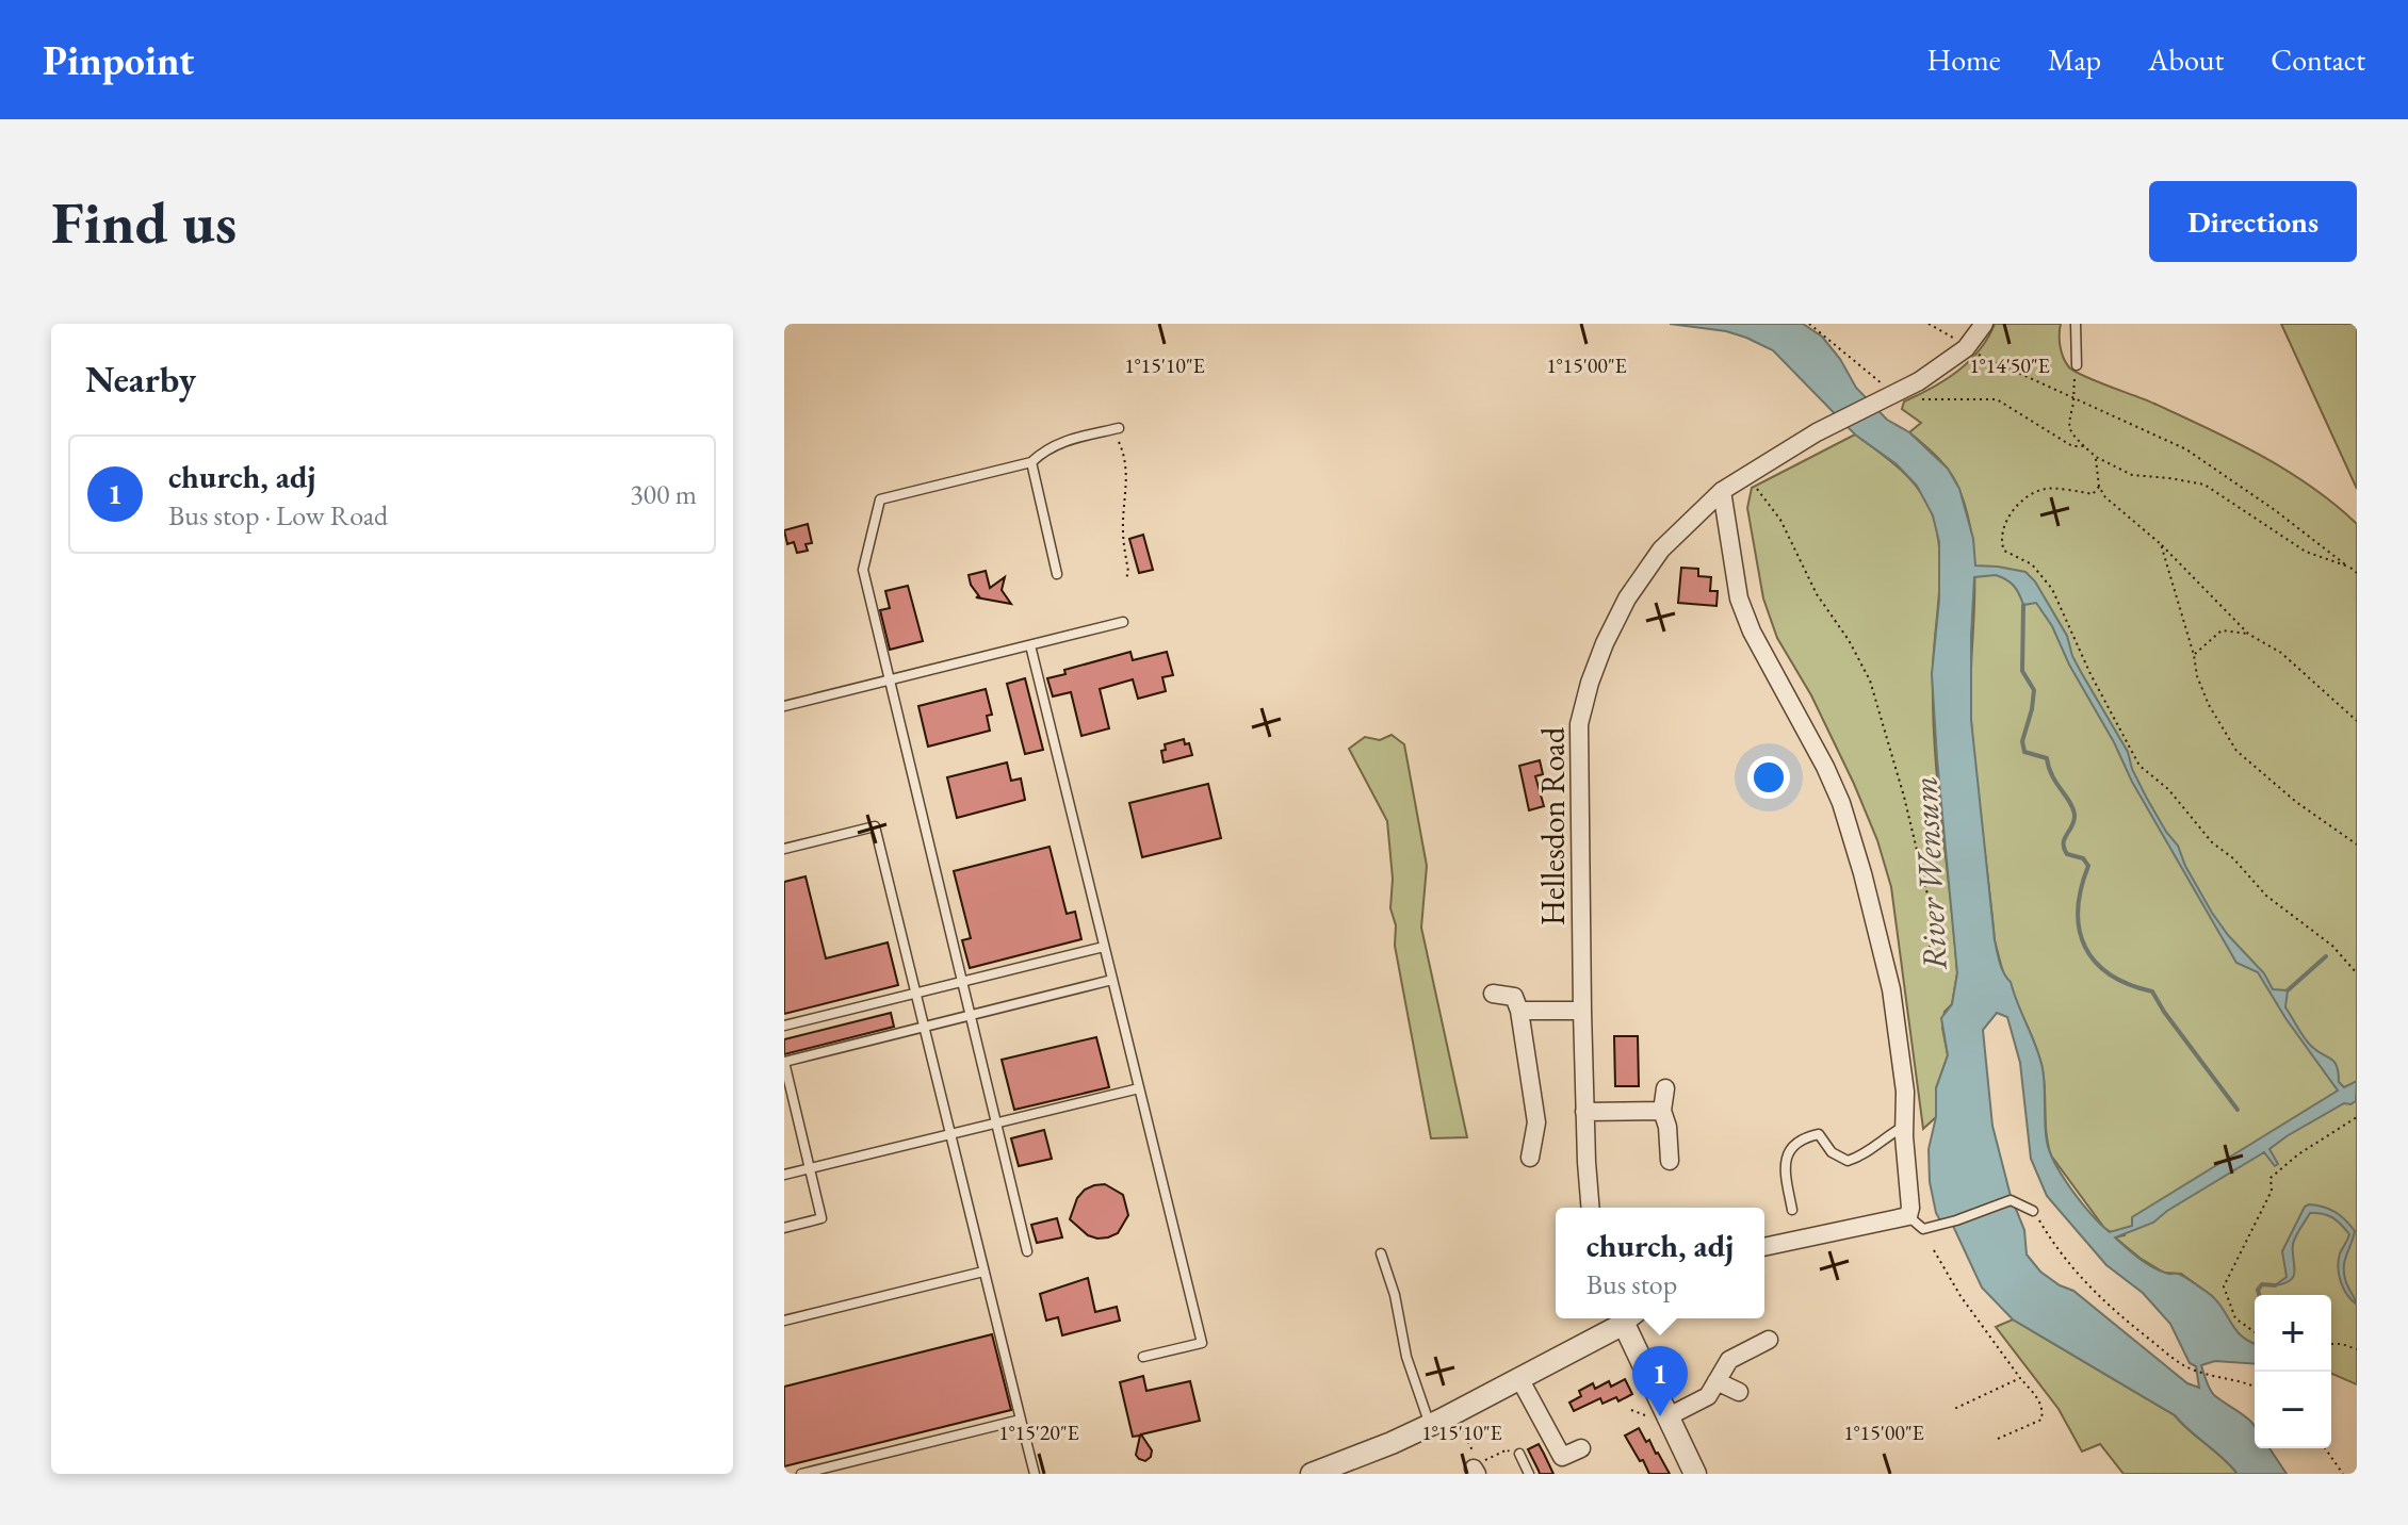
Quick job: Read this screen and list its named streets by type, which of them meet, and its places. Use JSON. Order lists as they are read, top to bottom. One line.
{"streets":{"street":["Hellesdon Road"]},"water":["River Wensum"],"page":{"header":"Pinpoint","nav":["Home","Map","About","Contact"],"buttons":"Directions","title":"Find us","heading":"Nearby","list":[{"mark":"1","name":"church, adj","note":"Bus stop · Low Road","value":"300 m"}],"popup":["church, adj","Bus stop"],"map_buttons":["+","−"],"pins":"1"},"coordinates":["1°15'10\"E","1°15'00\"E","1°14'50\"E","1°15'20\"E"]}
